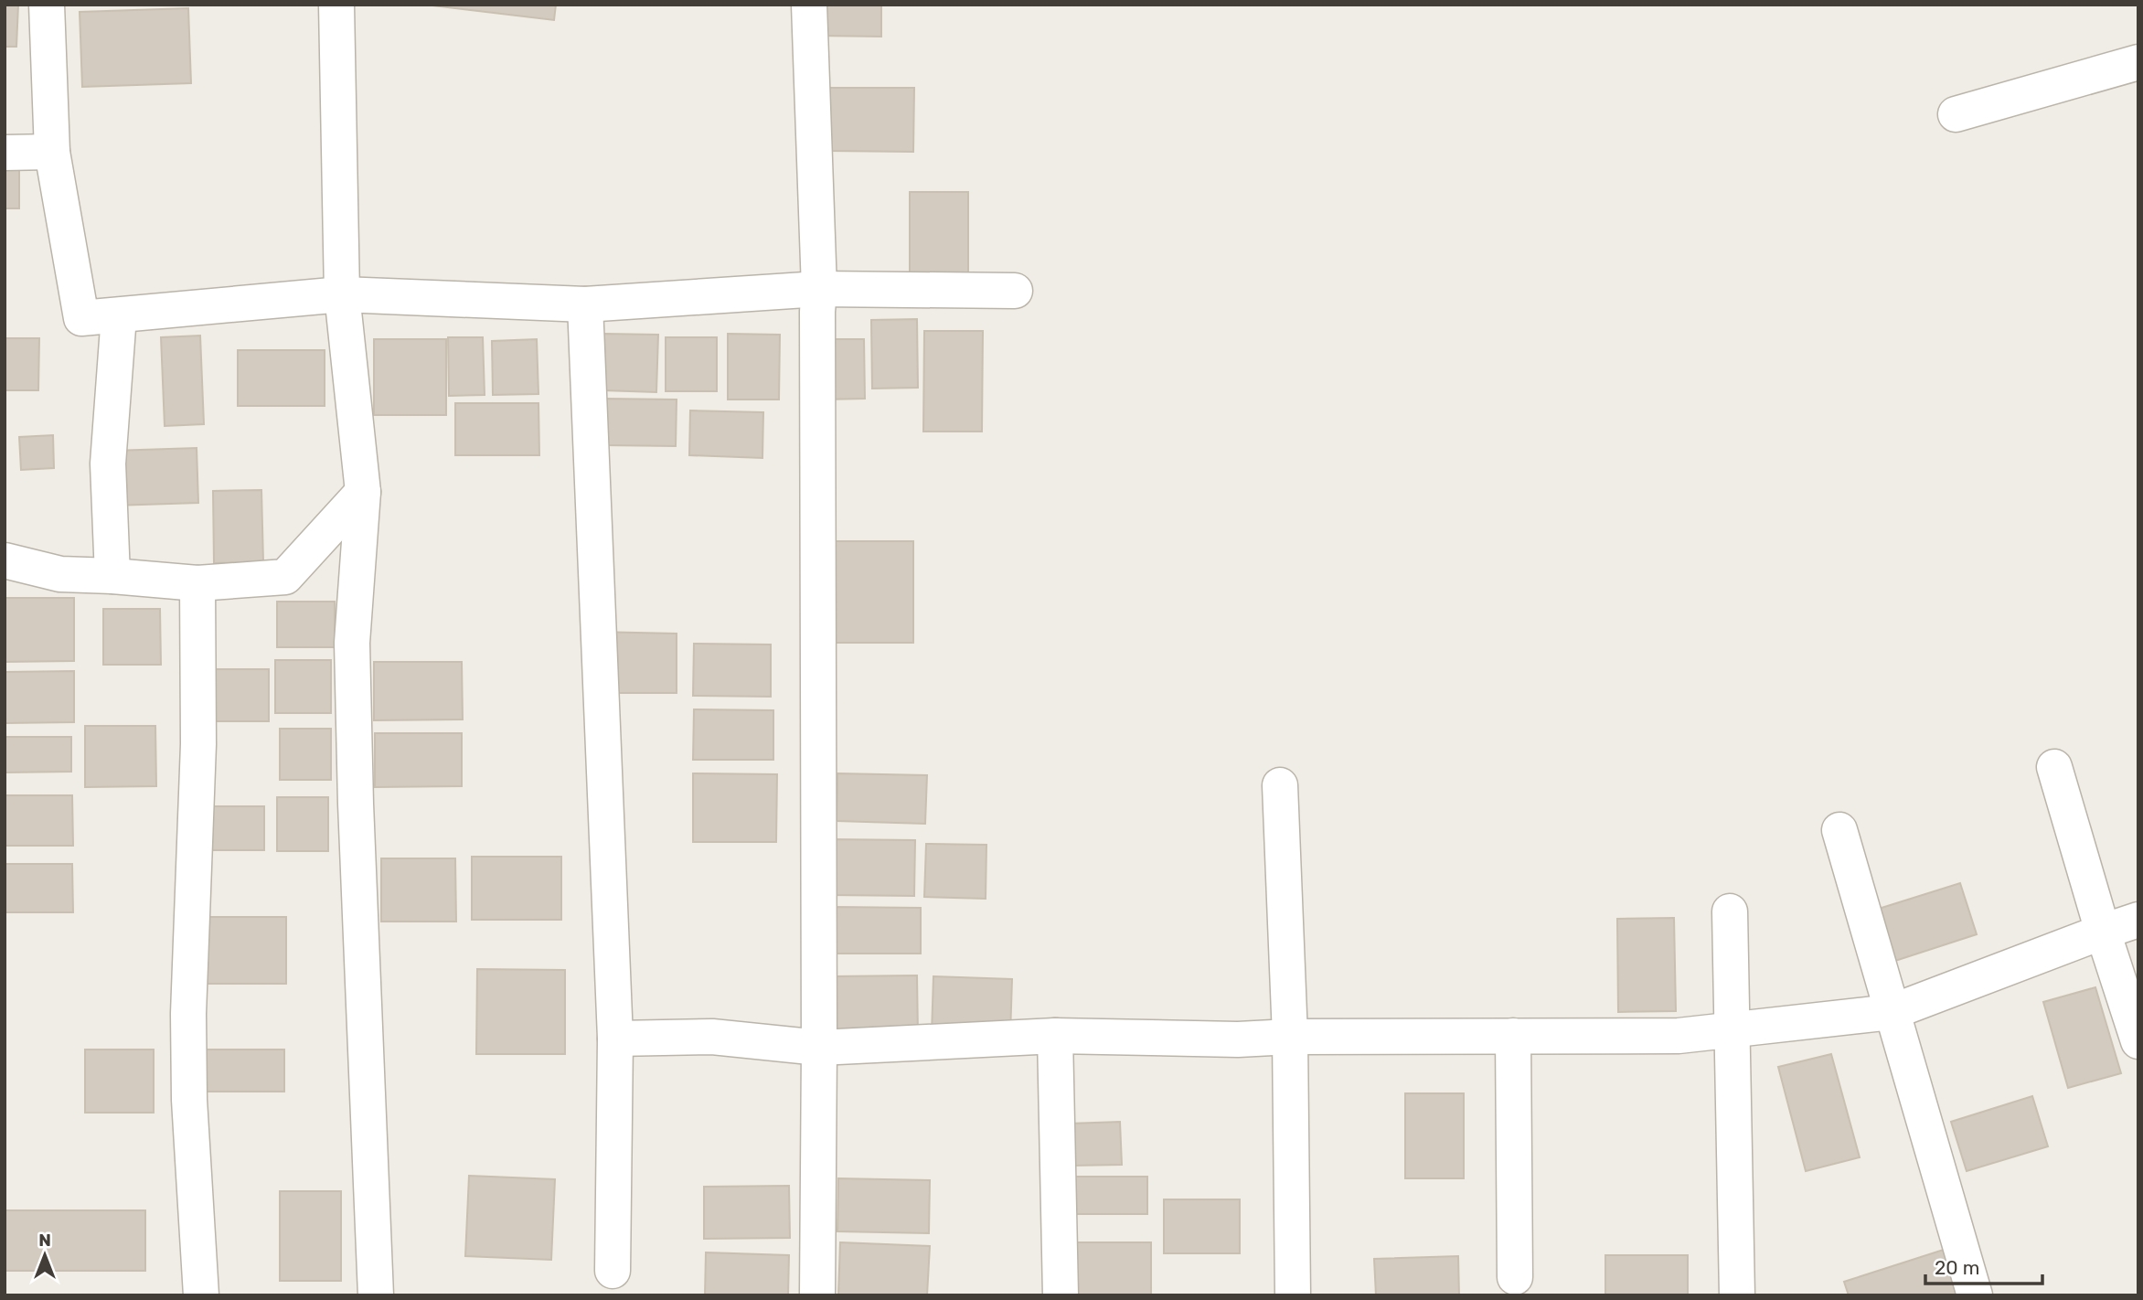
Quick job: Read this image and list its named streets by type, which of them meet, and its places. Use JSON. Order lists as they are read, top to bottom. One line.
{"scale_bar":"20 m","north":"top"}
